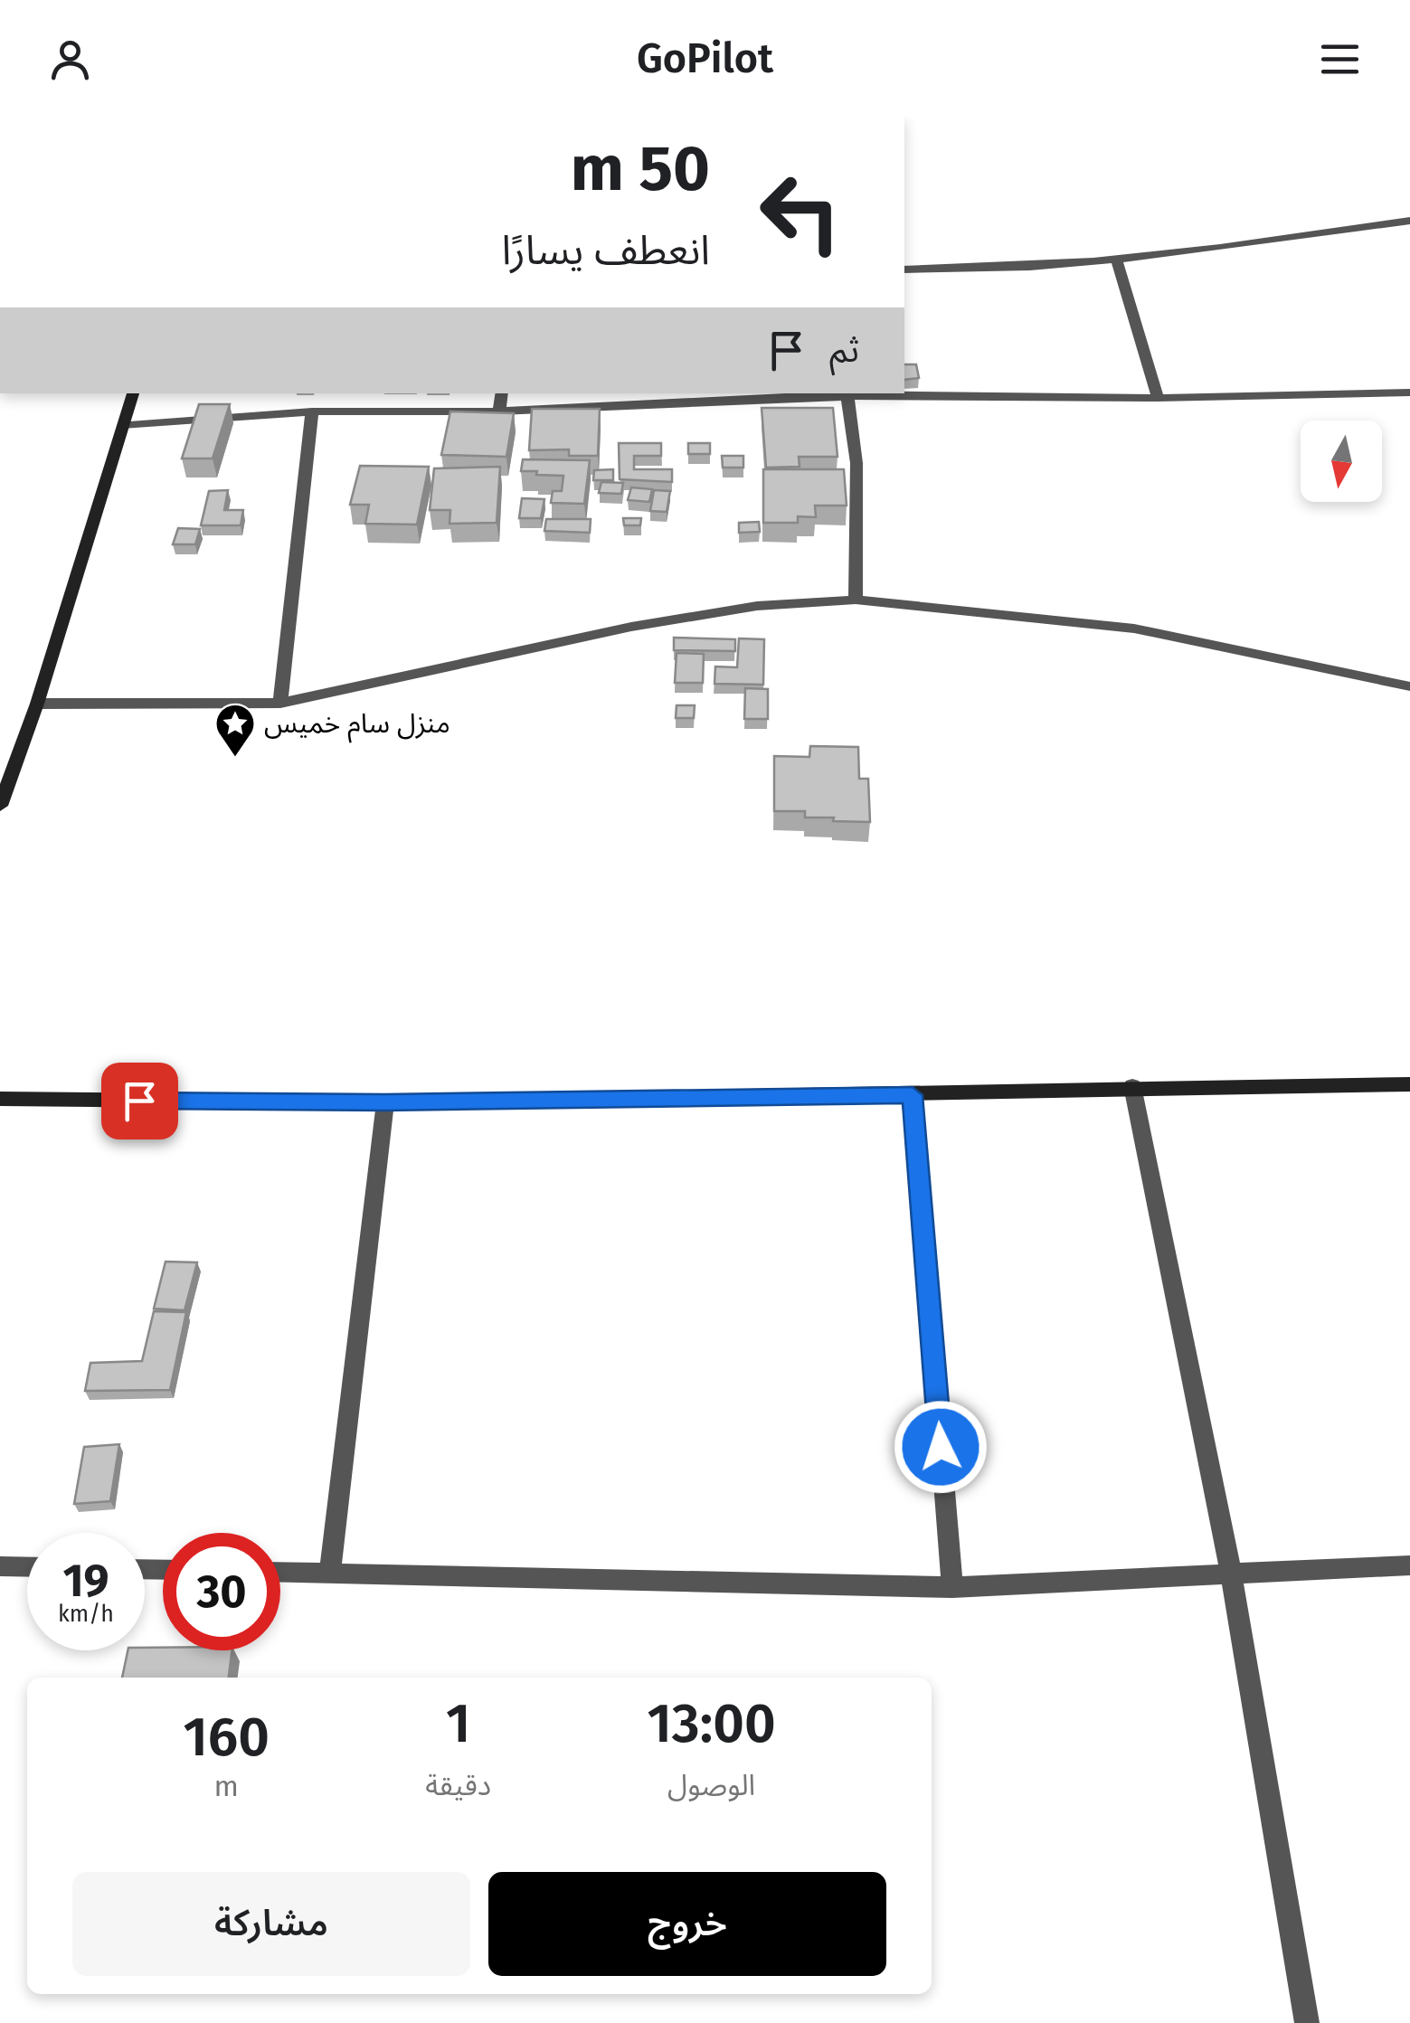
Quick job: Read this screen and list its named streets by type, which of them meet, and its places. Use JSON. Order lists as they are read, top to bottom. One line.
{"places":{"place":["منزل سام خميس"]},"north":"bottom","page":{"header":"GoPilot","turn":["50 m","انعطف يسارًا"],"then":"ثم","speed":"19 km/h","limit":"30","eta":["13:00","الوصول","1","دقيقة","160","m"],"buttons":["خروج","مشاركة"]}}
